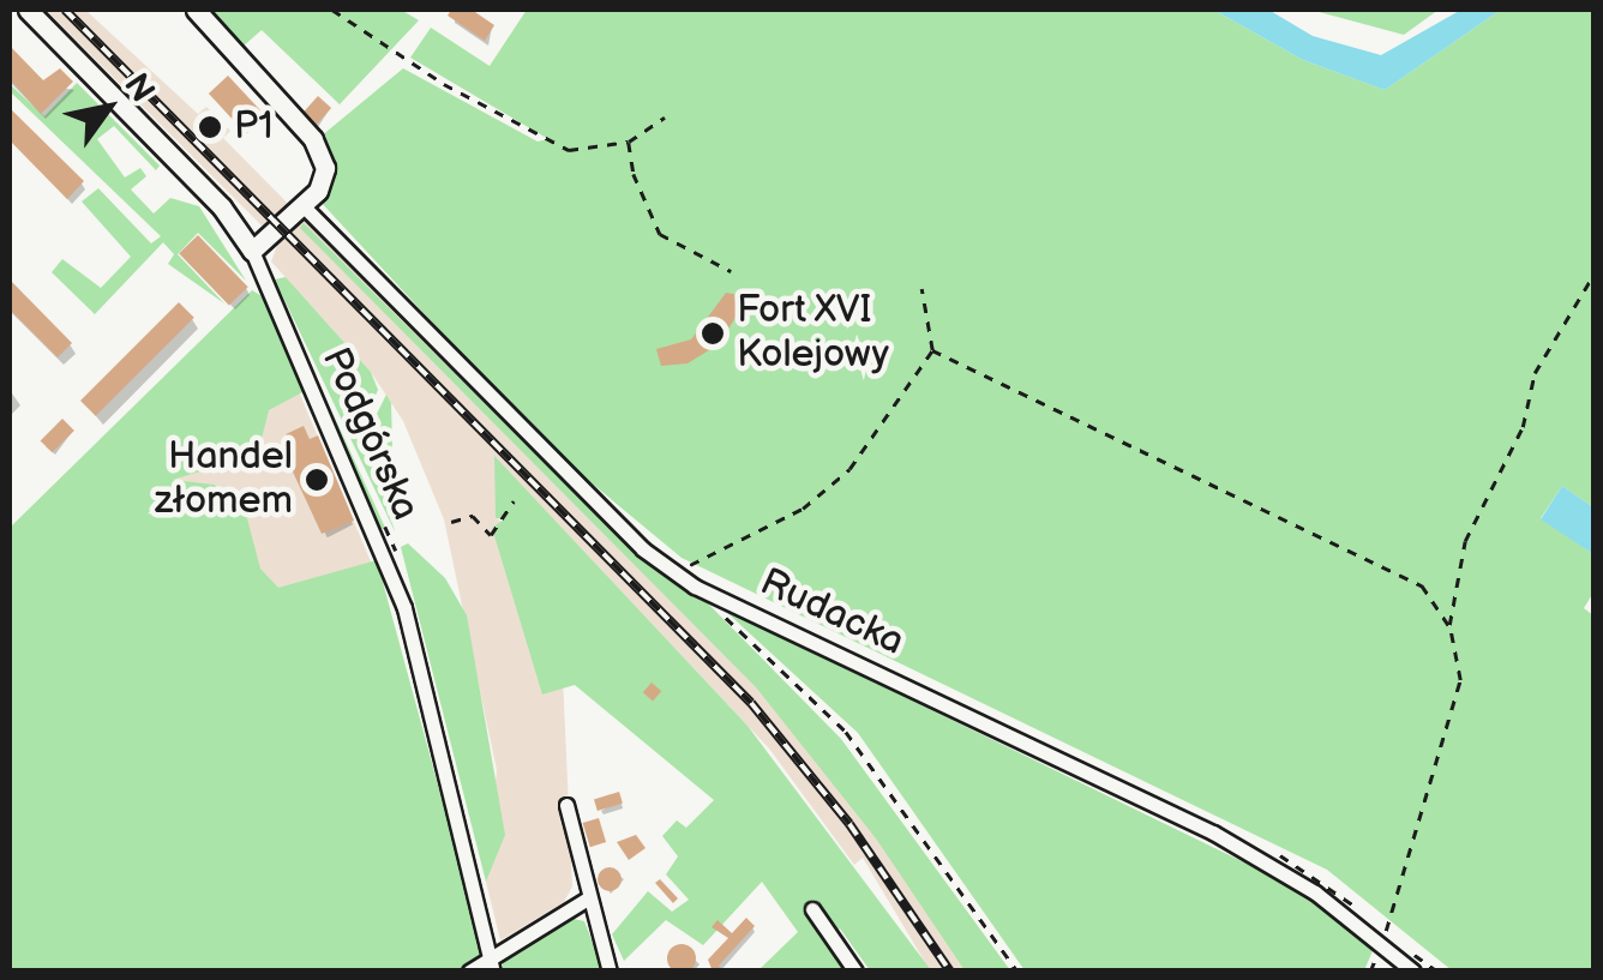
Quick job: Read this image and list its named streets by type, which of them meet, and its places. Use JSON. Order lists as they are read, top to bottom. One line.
{"streets":{"street":["Podgórska","Rudacka"]},"places":["P1","Fort XVI Kolejowy","Handel złomem"],"north":"top right"}
